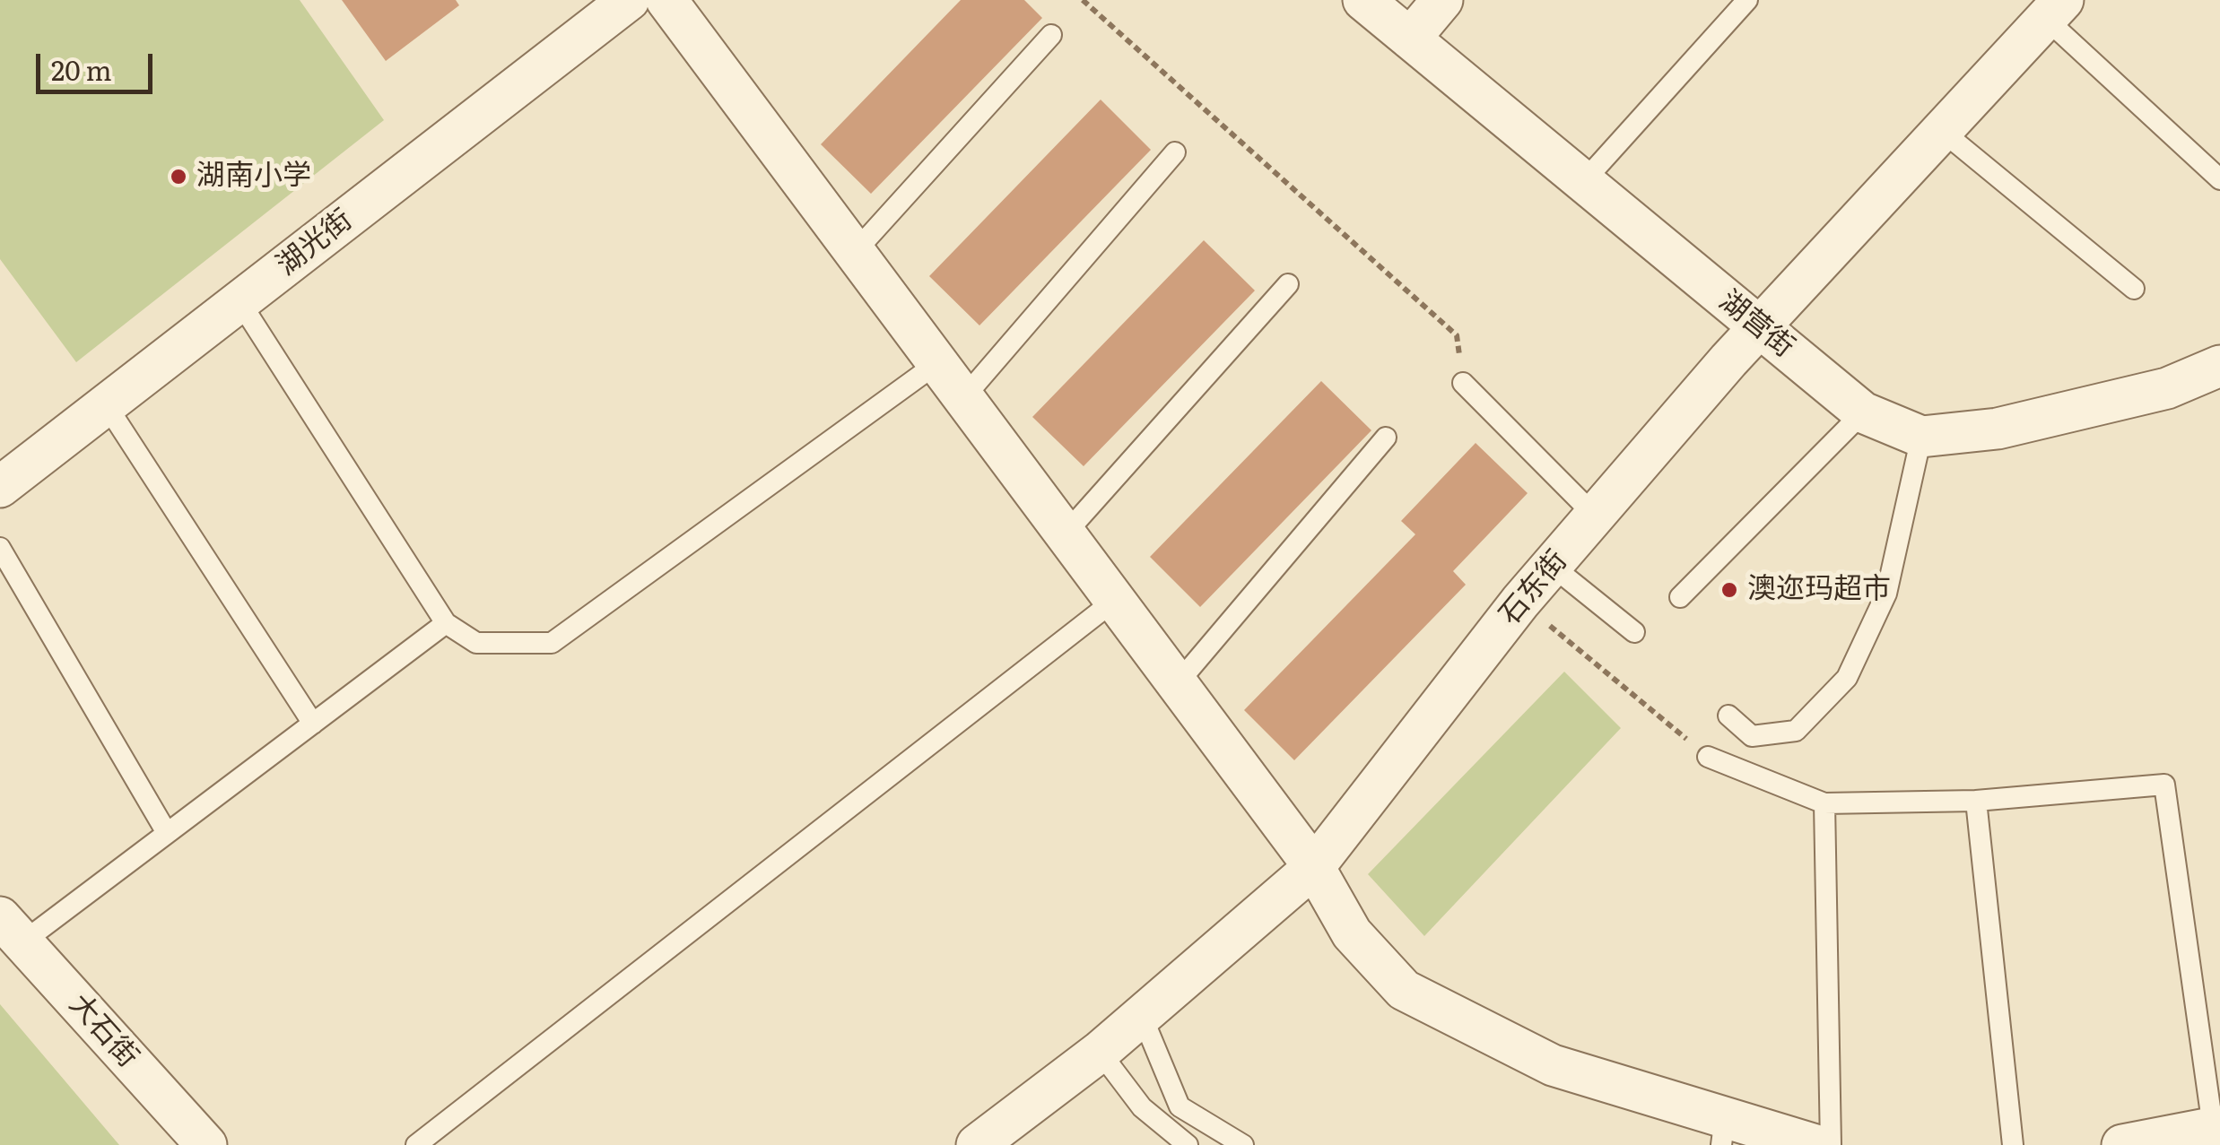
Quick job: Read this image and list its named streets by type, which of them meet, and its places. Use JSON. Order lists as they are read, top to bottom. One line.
{"streets":{"street":["湖光街","湖营街","石东街","大石街"]},"crossings":[["湖营街","石东街"]],"places":["湖南小学","澳迩玛超市"],"scale_bar":"20 m"}
